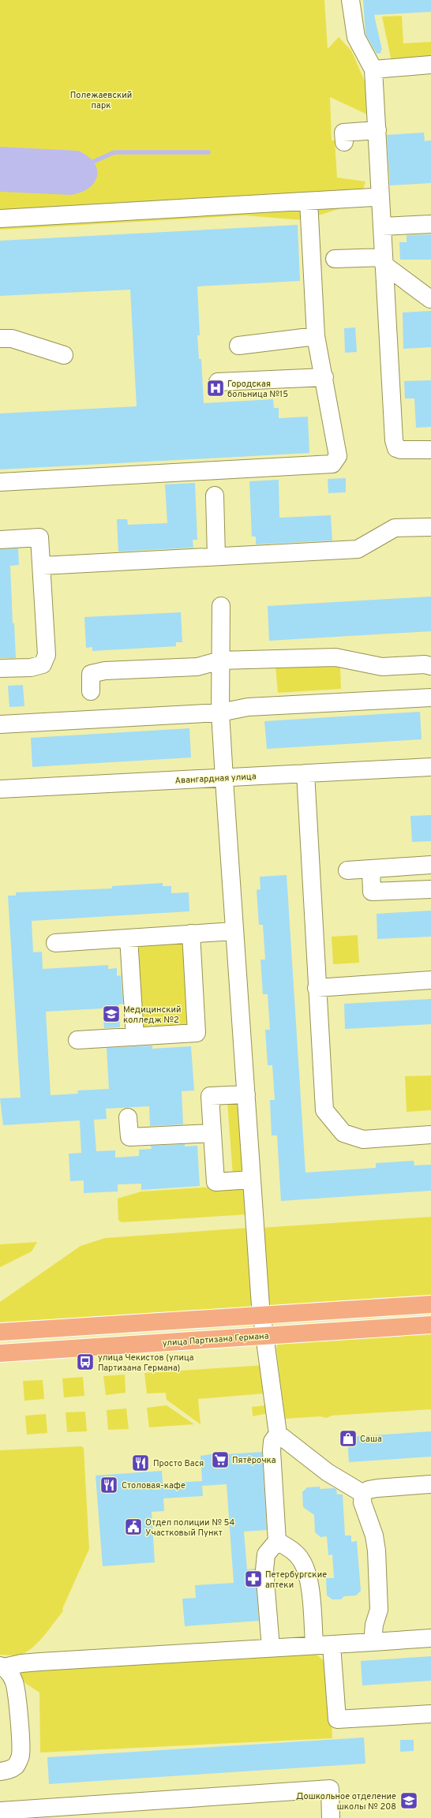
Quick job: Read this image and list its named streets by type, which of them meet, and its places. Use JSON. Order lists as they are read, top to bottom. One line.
{"streets":{"main road":["улица Партизана Германа"],"street":["Авангардная улица"]},"parks":["Полежаевский парк"],"places":{"hospital":["Городская больница №15"],"school or university":["Медицинский колледж №2","Дошкольное отделение школы № 208"],"bus stop":["улица Чекистов (улица Партизана Германа)"],"shop":["Саша"],"supermarket":["Пятёрочка"],"restaurant":["Просто Вася","Столовая-кафе"],"public building":["Отдел полиции № 54 Участковый Пункт"],"pharmacy":["Петербургские аптеки"]}}
